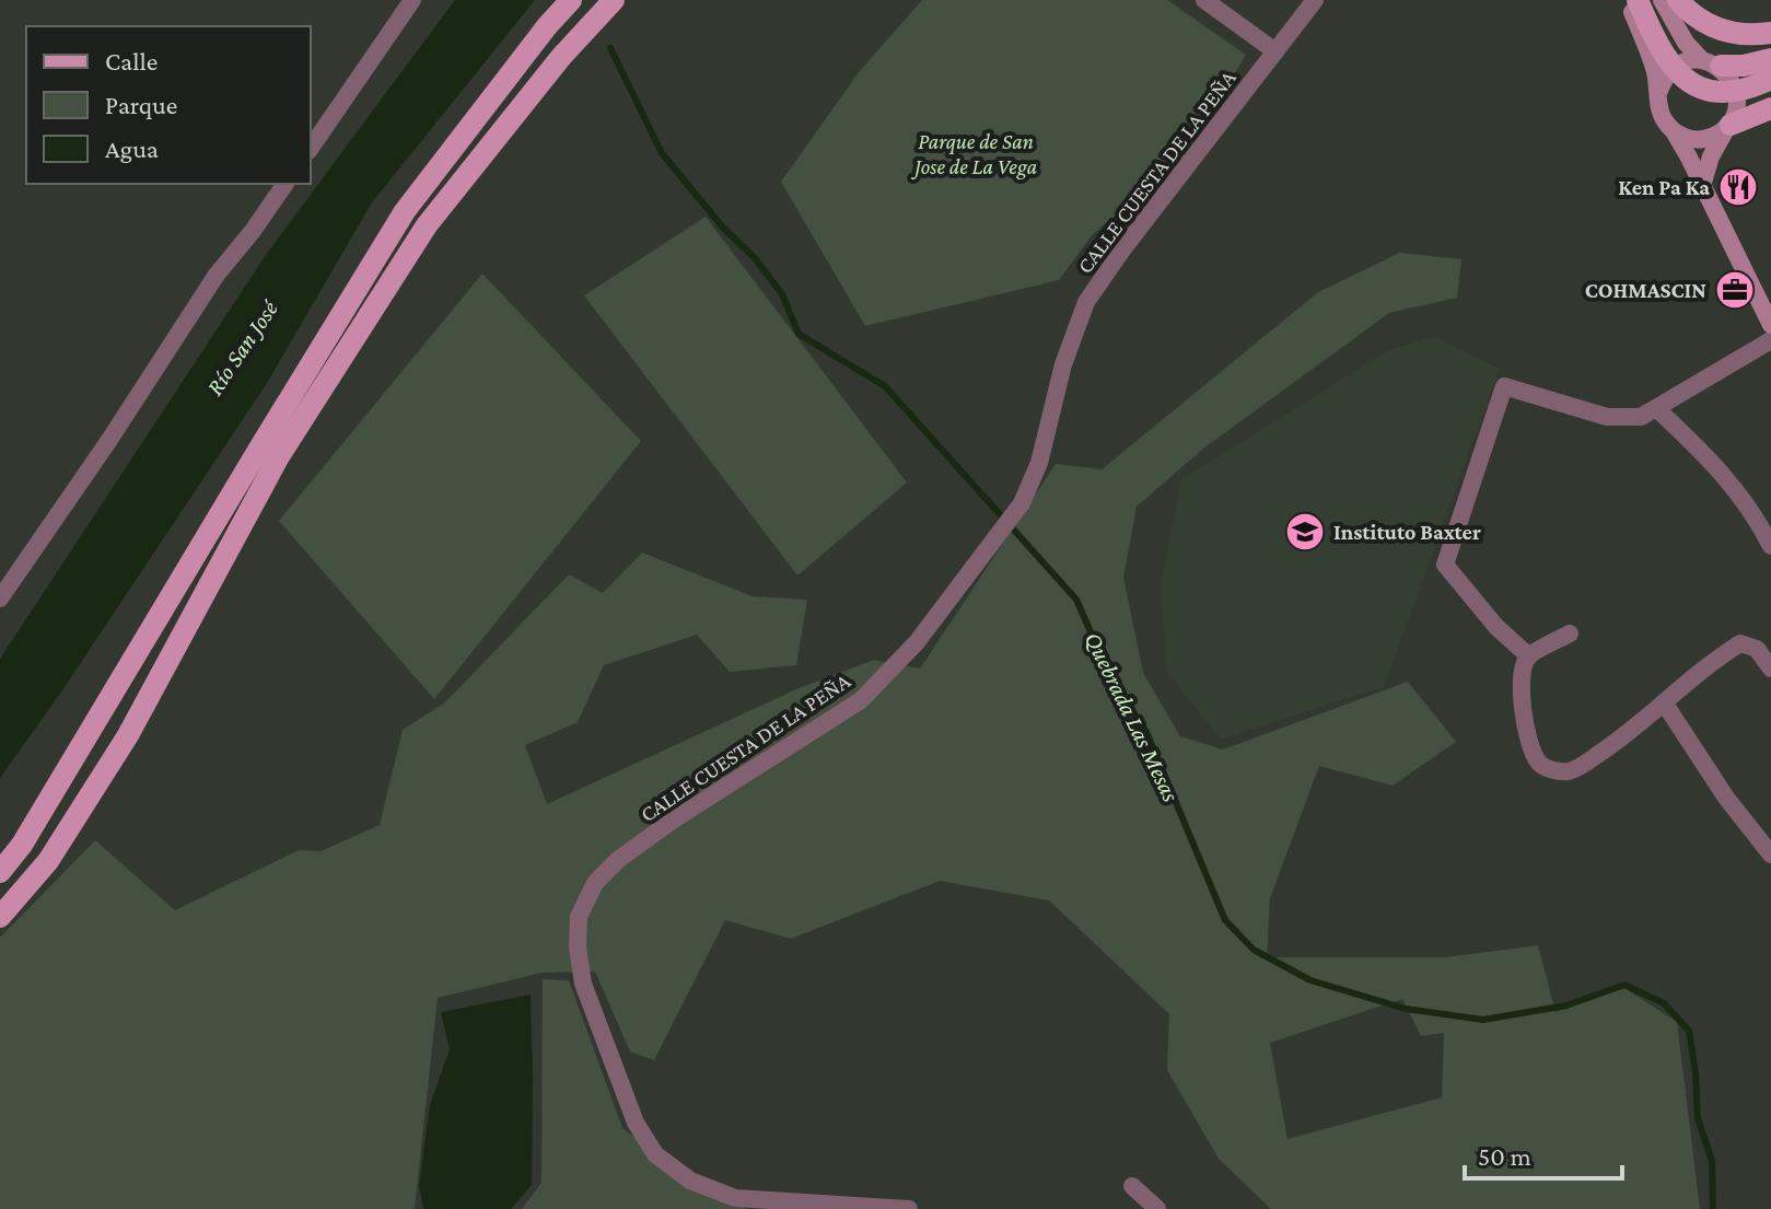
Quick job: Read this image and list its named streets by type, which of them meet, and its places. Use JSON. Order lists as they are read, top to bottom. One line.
{"streets":{"street":["CALLE CUESTA DE LA PEÑA"]},"water":["Río San José","Quebrada Las Mesas"],"parks":["Parque de San Jose de La Vega"],"places":{"restaurant":["Ken Pa Ka"],"office":["COHMASCIN"],"school or university":["Instituto Baxter"]},"legend":["Calle","Parque","Agua"],"scale_bar":"50 m"}
